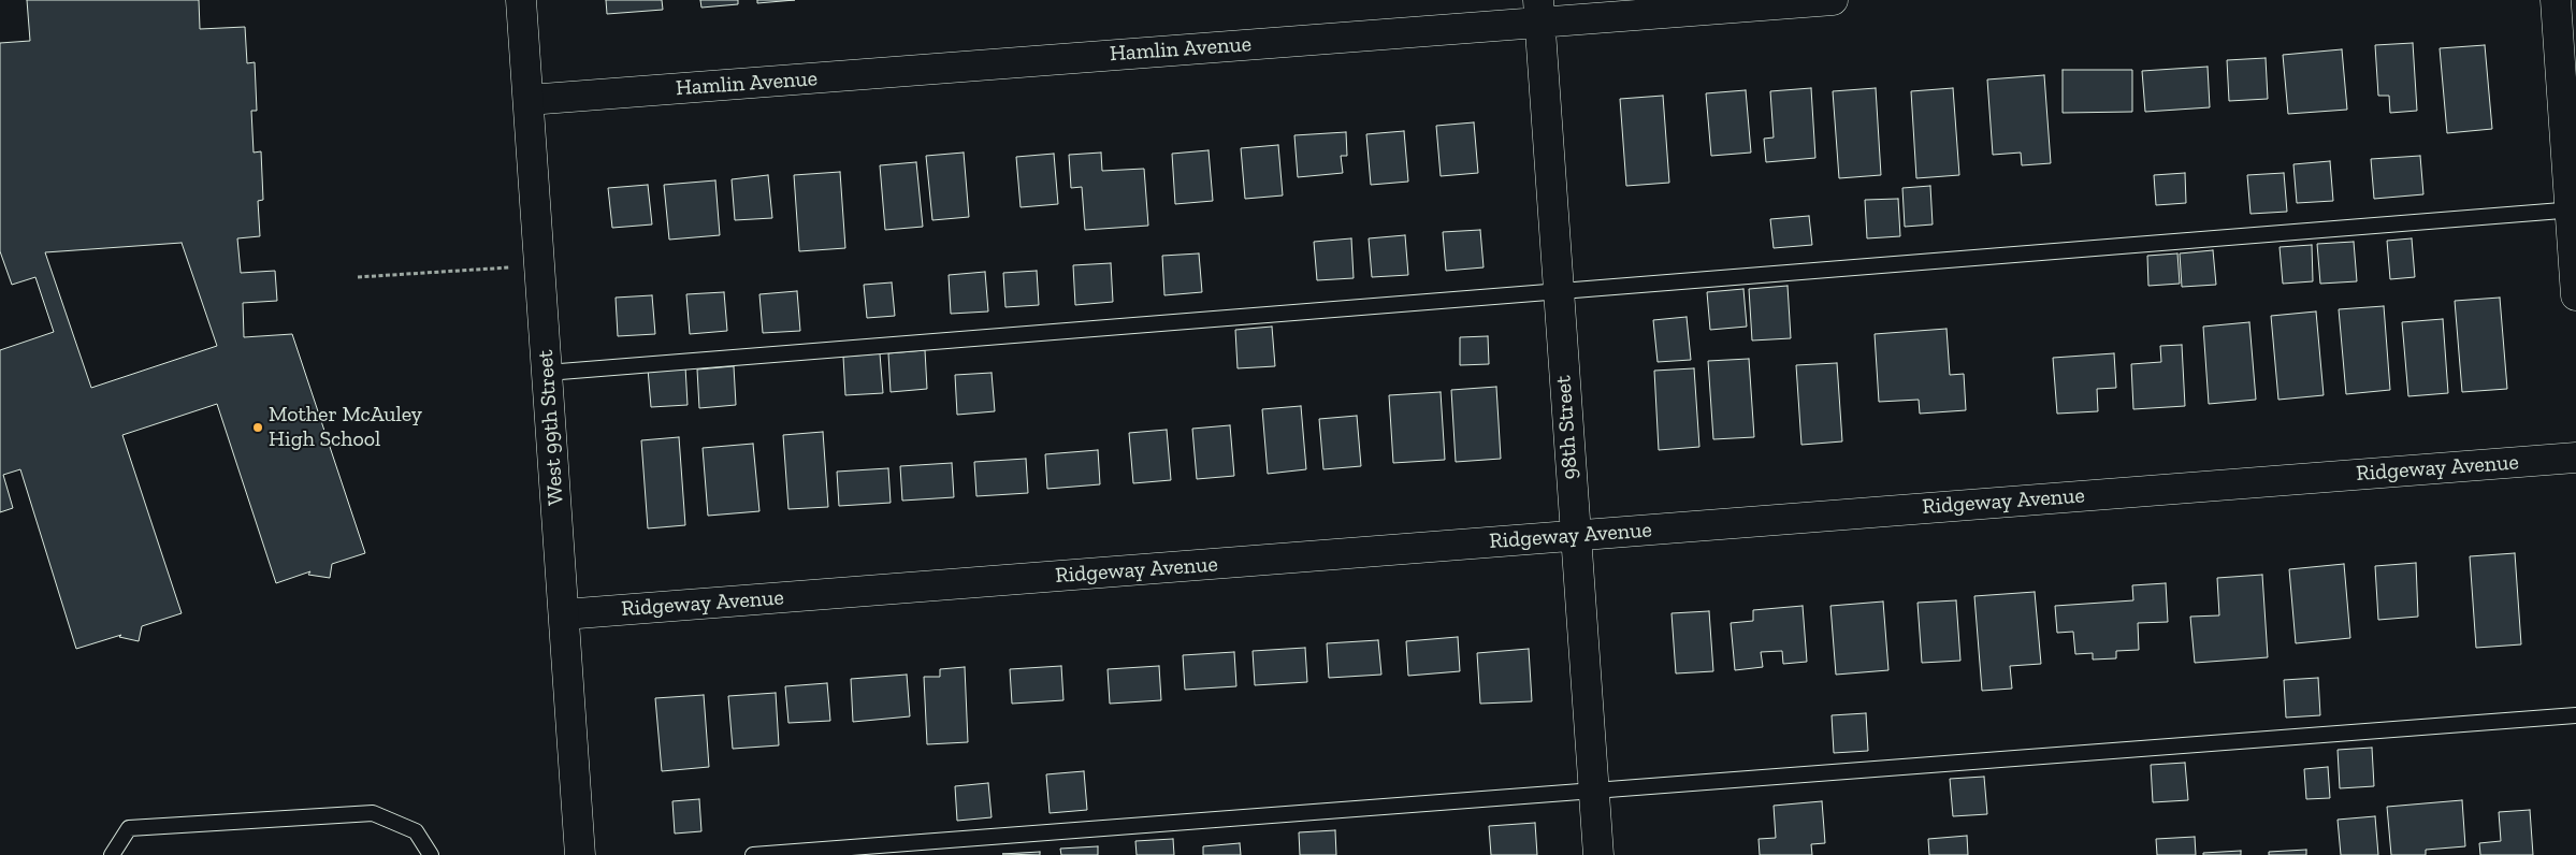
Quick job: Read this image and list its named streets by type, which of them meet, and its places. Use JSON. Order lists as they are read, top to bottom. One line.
{"streets":{"street":["Hamlin Avenue","West 99th Street","98th Street","Ridgeway Avenue"]},"crossings":[["Hamlin Avenue","West 99th Street"],["Hamlin Avenue","98th Street"],["West 99th Street","Ridgeway Avenue"],["98th Street","Ridgeway Avenue"]],"places":["Mother McAuley High School"]}
